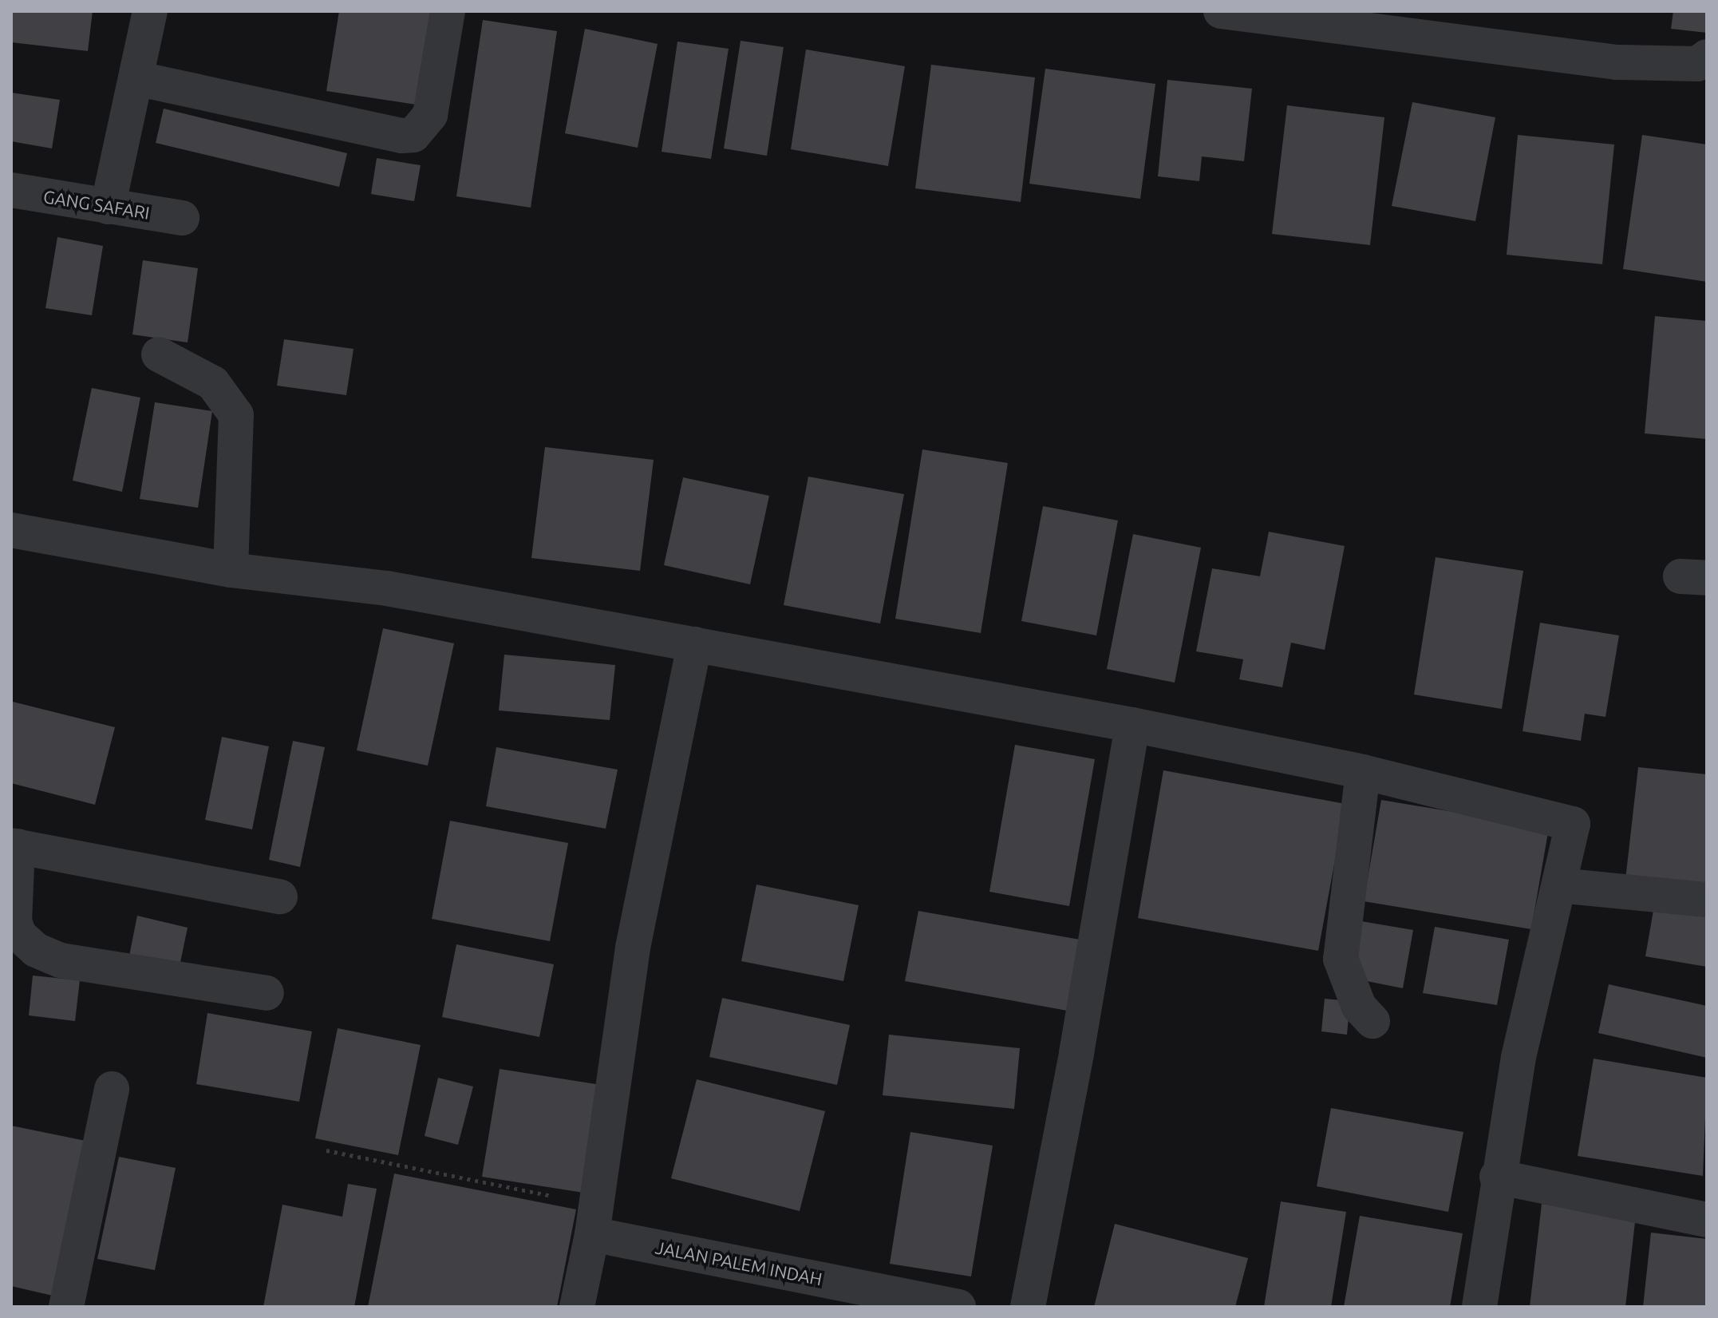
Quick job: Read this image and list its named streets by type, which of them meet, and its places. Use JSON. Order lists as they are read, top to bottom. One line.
{"streets":{"street":["GANG SAFARI","JALAN PALEM INDAH"]}}
